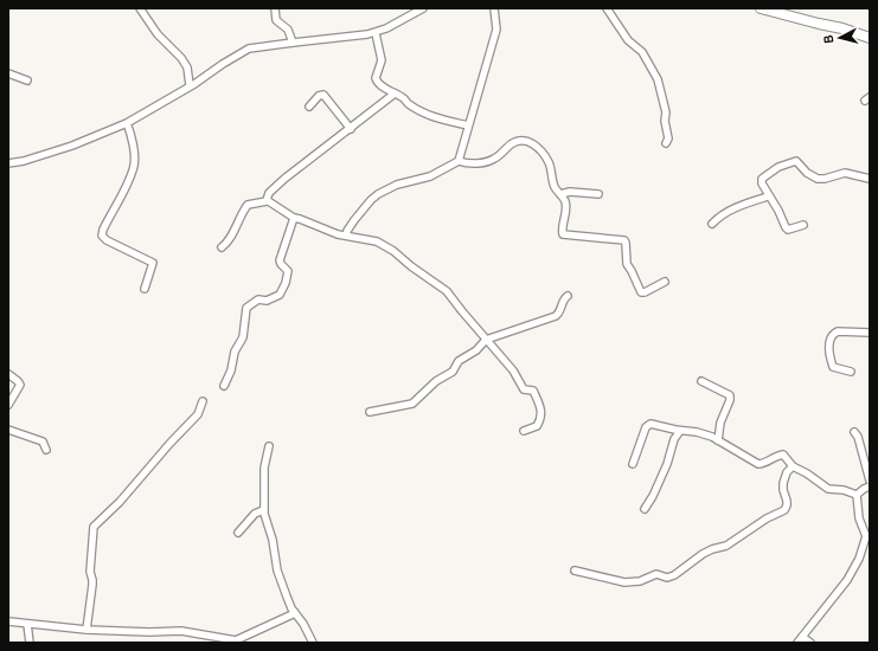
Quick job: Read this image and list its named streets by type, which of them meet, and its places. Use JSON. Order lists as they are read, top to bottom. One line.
{"north":"left"}
